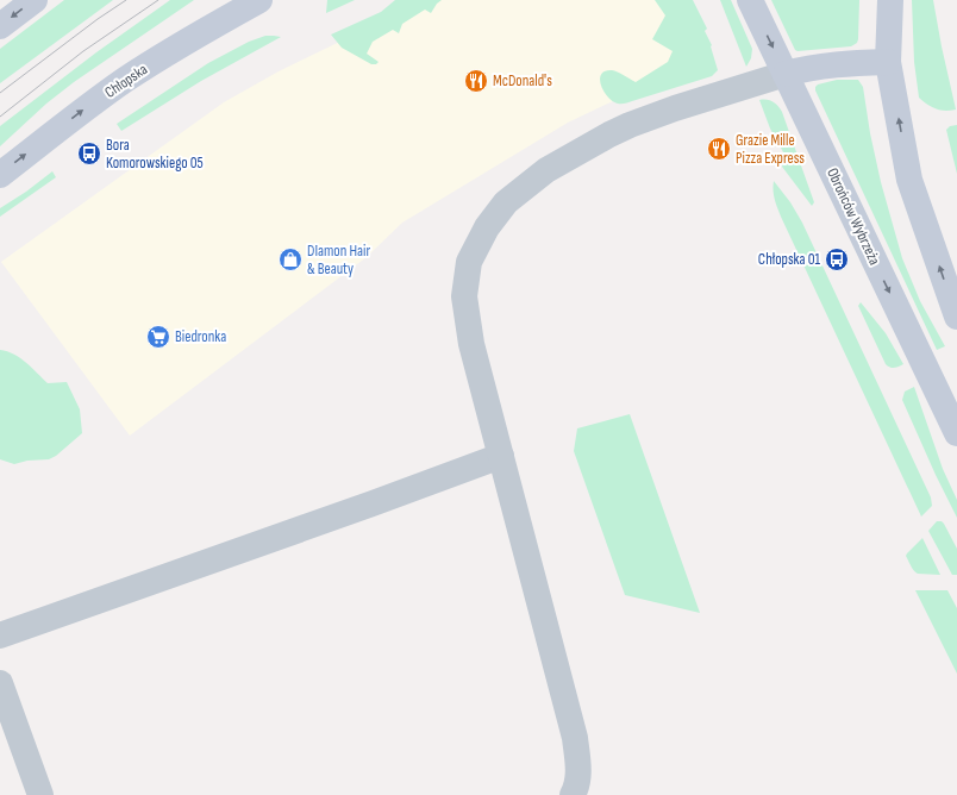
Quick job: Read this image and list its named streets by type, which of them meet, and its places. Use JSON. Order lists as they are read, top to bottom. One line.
{"streets":{"main road":["Chłopska","Obrońców Wybrzeża"]},"one_way":["Chłopska"],"places":{"restaurant":["McDonald's","Grazie Mille Pizza Express"],"bus stop":["Bora Komorowskiego 05","Chłopska 01"],"shop":["DIamon Hair & Beauty"],"supermarket":["Biedronka"]}}
